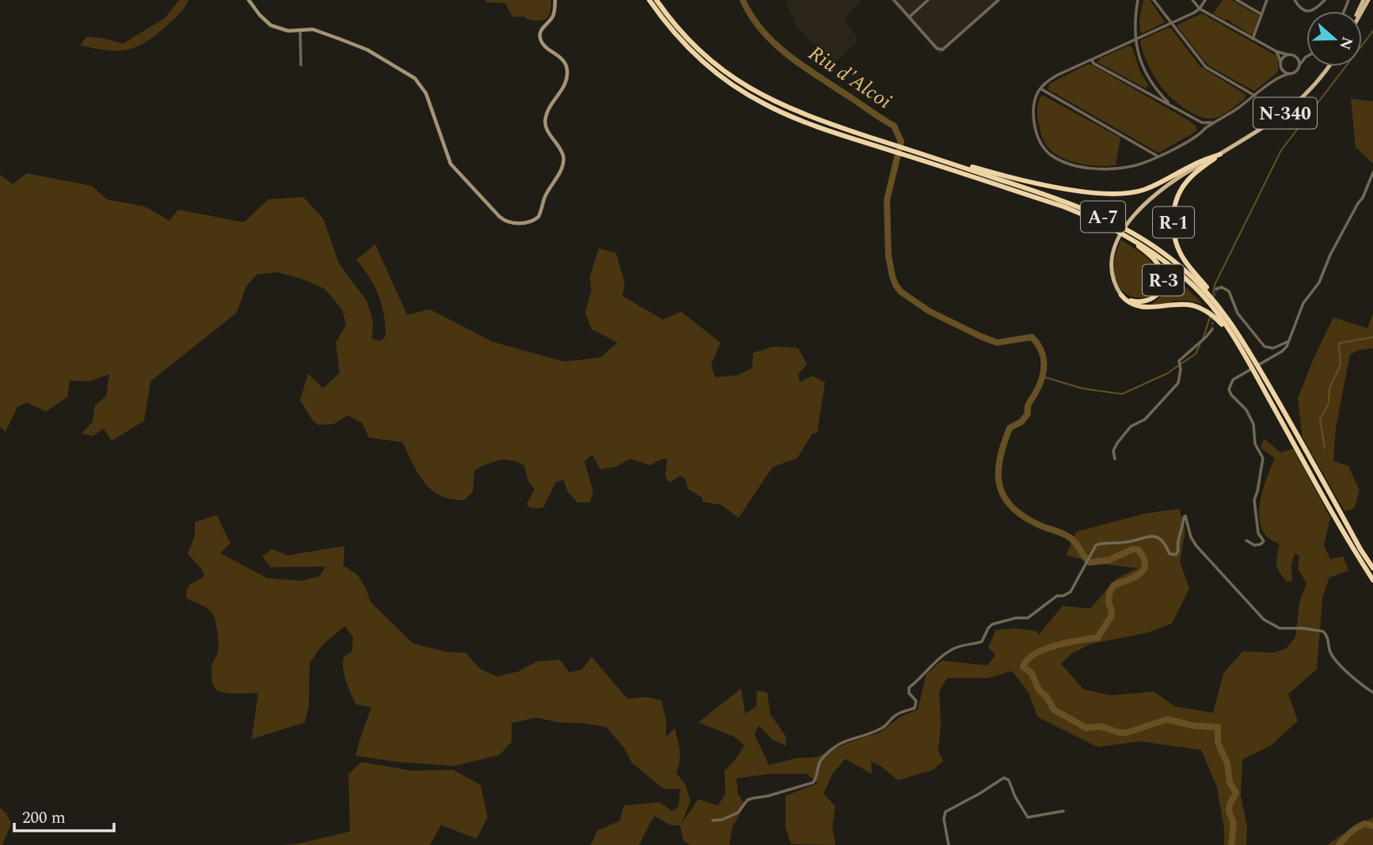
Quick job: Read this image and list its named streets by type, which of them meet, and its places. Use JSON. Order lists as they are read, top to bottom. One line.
{"streets":{"highway":["A-7","R-1","R-3"],"main road":["N-340"]},"crossings":[["N-340","R-1"],["N-340","R-3"],["A-7","R-1"],["A-7","R-3"]],"water":["Riu d'Alcoi"],"scale_bar":"200 m","north":"right"}
